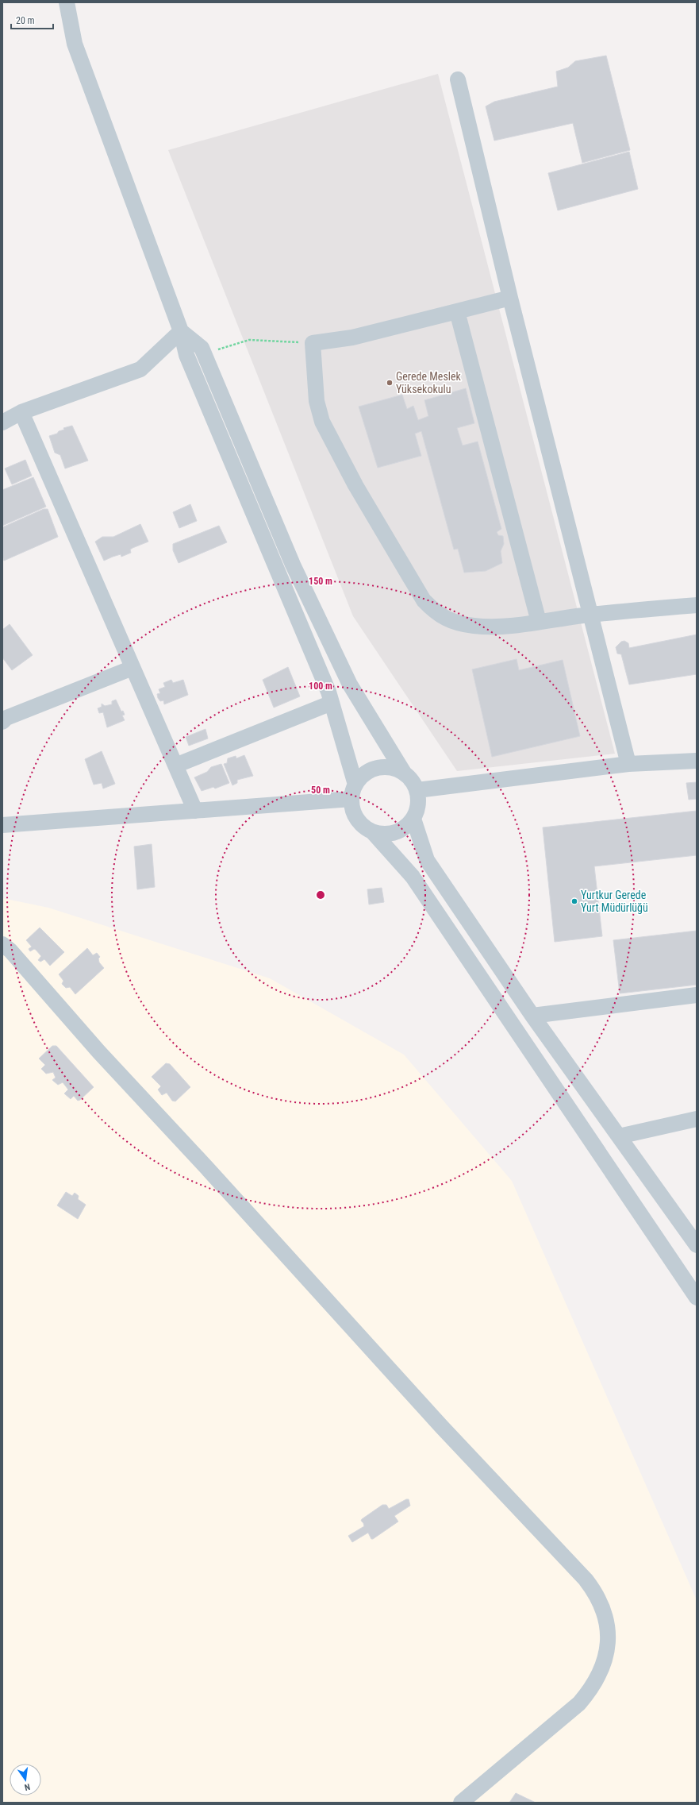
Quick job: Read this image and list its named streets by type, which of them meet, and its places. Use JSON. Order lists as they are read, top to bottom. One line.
{"places":["Gerede Meslek Yüksekokulu","Yurtkur Gerede Yurt Müdürlüğü"],"scale_bar":"20 m","north":"bottom","rings":["150 m","100 m","50 m"]}
